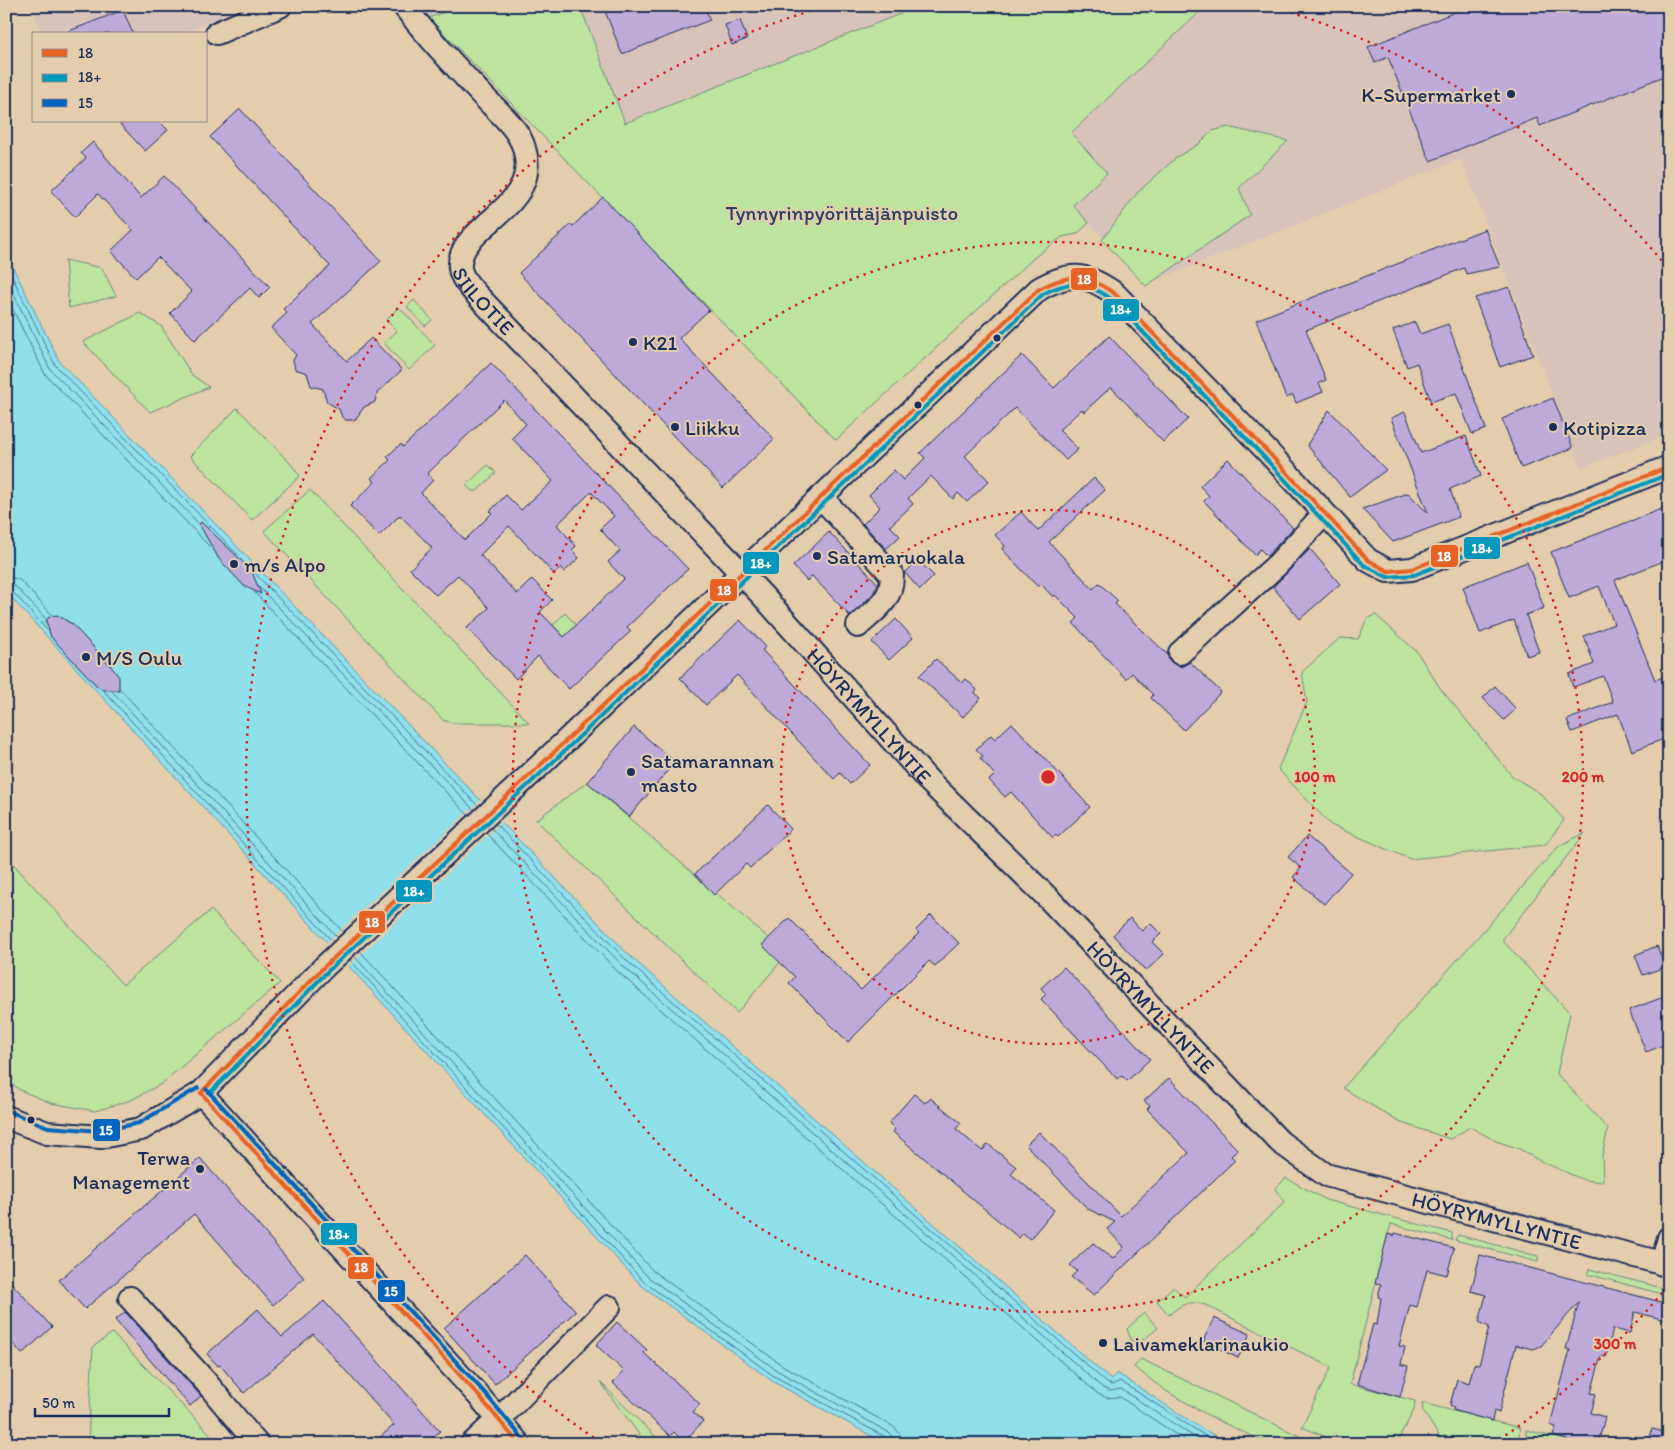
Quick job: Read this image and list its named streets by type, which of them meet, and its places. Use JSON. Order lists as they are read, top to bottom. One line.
{"streets":{"street":["SIILOTIE","HÖYRYMYLLYNTIE"]},"crossings":[["SIILOTIE","HÖYRYMYLLYNTIE"]],"parks":["Tynnyrinpyörittäjänpuisto"],"places":["K-Supermarket","K21","Liikku","Kotipizza","Satamaruokala","m/s Alpo","M/S Oulu","Satamarannan masto","Terwa Management","Laivameklarinaukio"],"lines":["transit line 18","transit line 18+","transit line 15"],"legend":["18","18+","15"],"scale_bar":"50 m","rings":["100 m","200 m","300 m"]}
